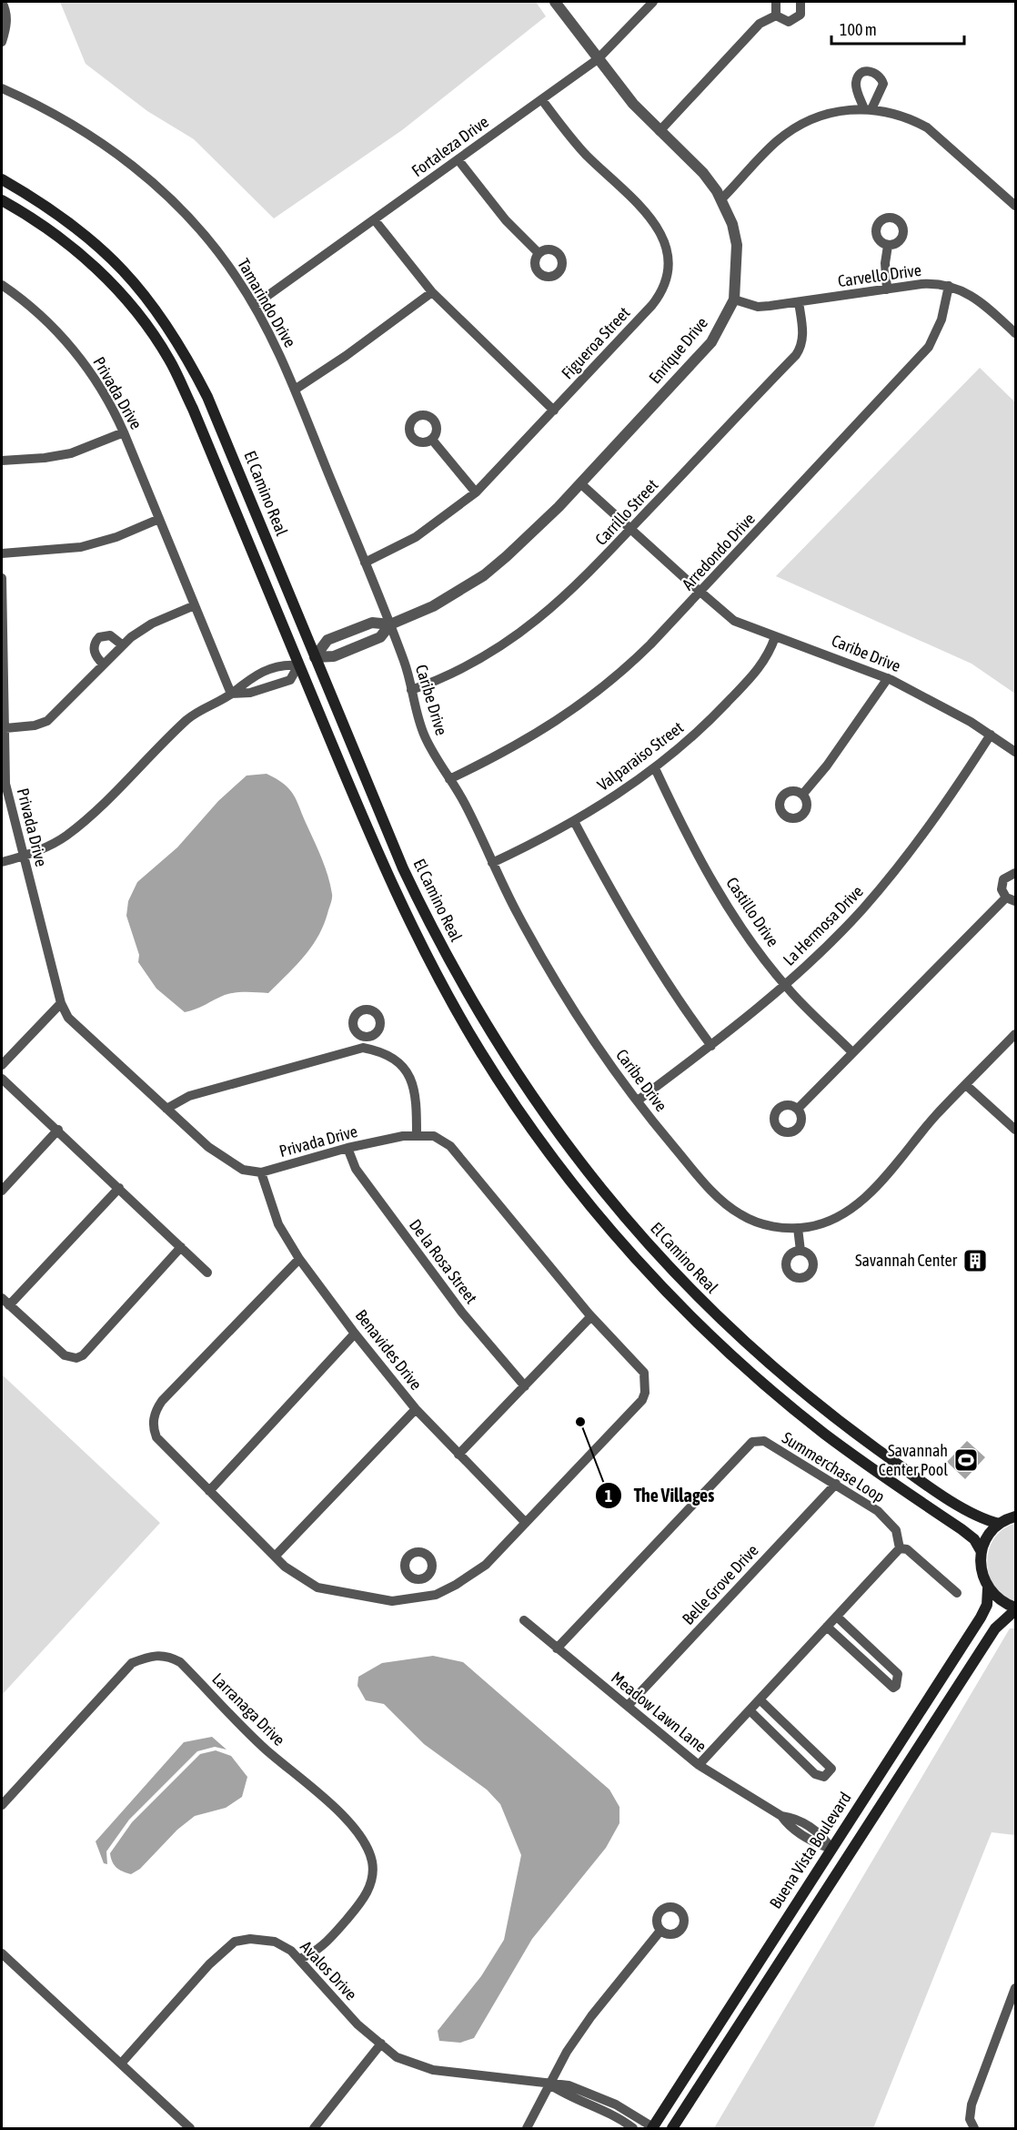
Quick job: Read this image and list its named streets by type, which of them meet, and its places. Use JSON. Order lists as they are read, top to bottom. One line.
{"streets":{"main road":["El Camino Real","Buena Vista Boulevard"],"street":["Fortaleza Drive","Carvello Drive","Tamarindo Drive","Figueroa Street","Enrique Drive","Privada Drive","Carrillo Street","Arredondo Drive","Caribe Drive","Valparaiso Street","Castillo Drive","La Hermosa Drive","De la Rosa Street","Benavides Drive","Summerchase Loop","Belle Grove Drive","Larranaga Drive","Meadow Lawn Lane","Avalos Drive"]},"crossings":[["Fortaleza Drive","Tamarindo Drive"],["Fortaleza Drive","Figueroa Street"],["Fortaleza Drive","Enrique Drive"],["Carvello Drive","Enrique Drive"],["Carvello Drive","Carrillo Street"],["Carvello Drive","Arredondo Drive"],["Tamarindo Drive","Figueroa Street"],["Tamarindo Drive","Enrique Drive"],["Tamarindo Drive","Caribe Drive"],["Enrique Drive","El Camino Real"],["Enrique Drive","Caribe Drive"],["Privada Drive","De la Rosa Street"],["Privada Drive","Benavides Drive"],["Carrillo Street","Caribe Drive"],["Arredondo Drive","Caribe Drive"],["Caribe Drive","Valparaiso Street"],["Caribe Drive","La Hermosa Drive"],["Valparaiso Street","Castillo Drive"],["Castillo Drive","La Hermosa Drive"],["Summerchase Loop","Belle Grove Drive"],["Summerchase Loop","Meadow Lawn Lane"],["Belle Grove Drive","Meadow Lawn Lane"],["Larranaga Drive","Avalos Drive"],["Meadow Lawn Lane","Buena Vista Boulevard"],["Buena Vista Boulevard","Avalos Drive"]],"places":{"building":["Savannah Center"],"other":["The Villages"],"sports":["Savannah Center Pool"]},"scale_bar":"100 m"}
